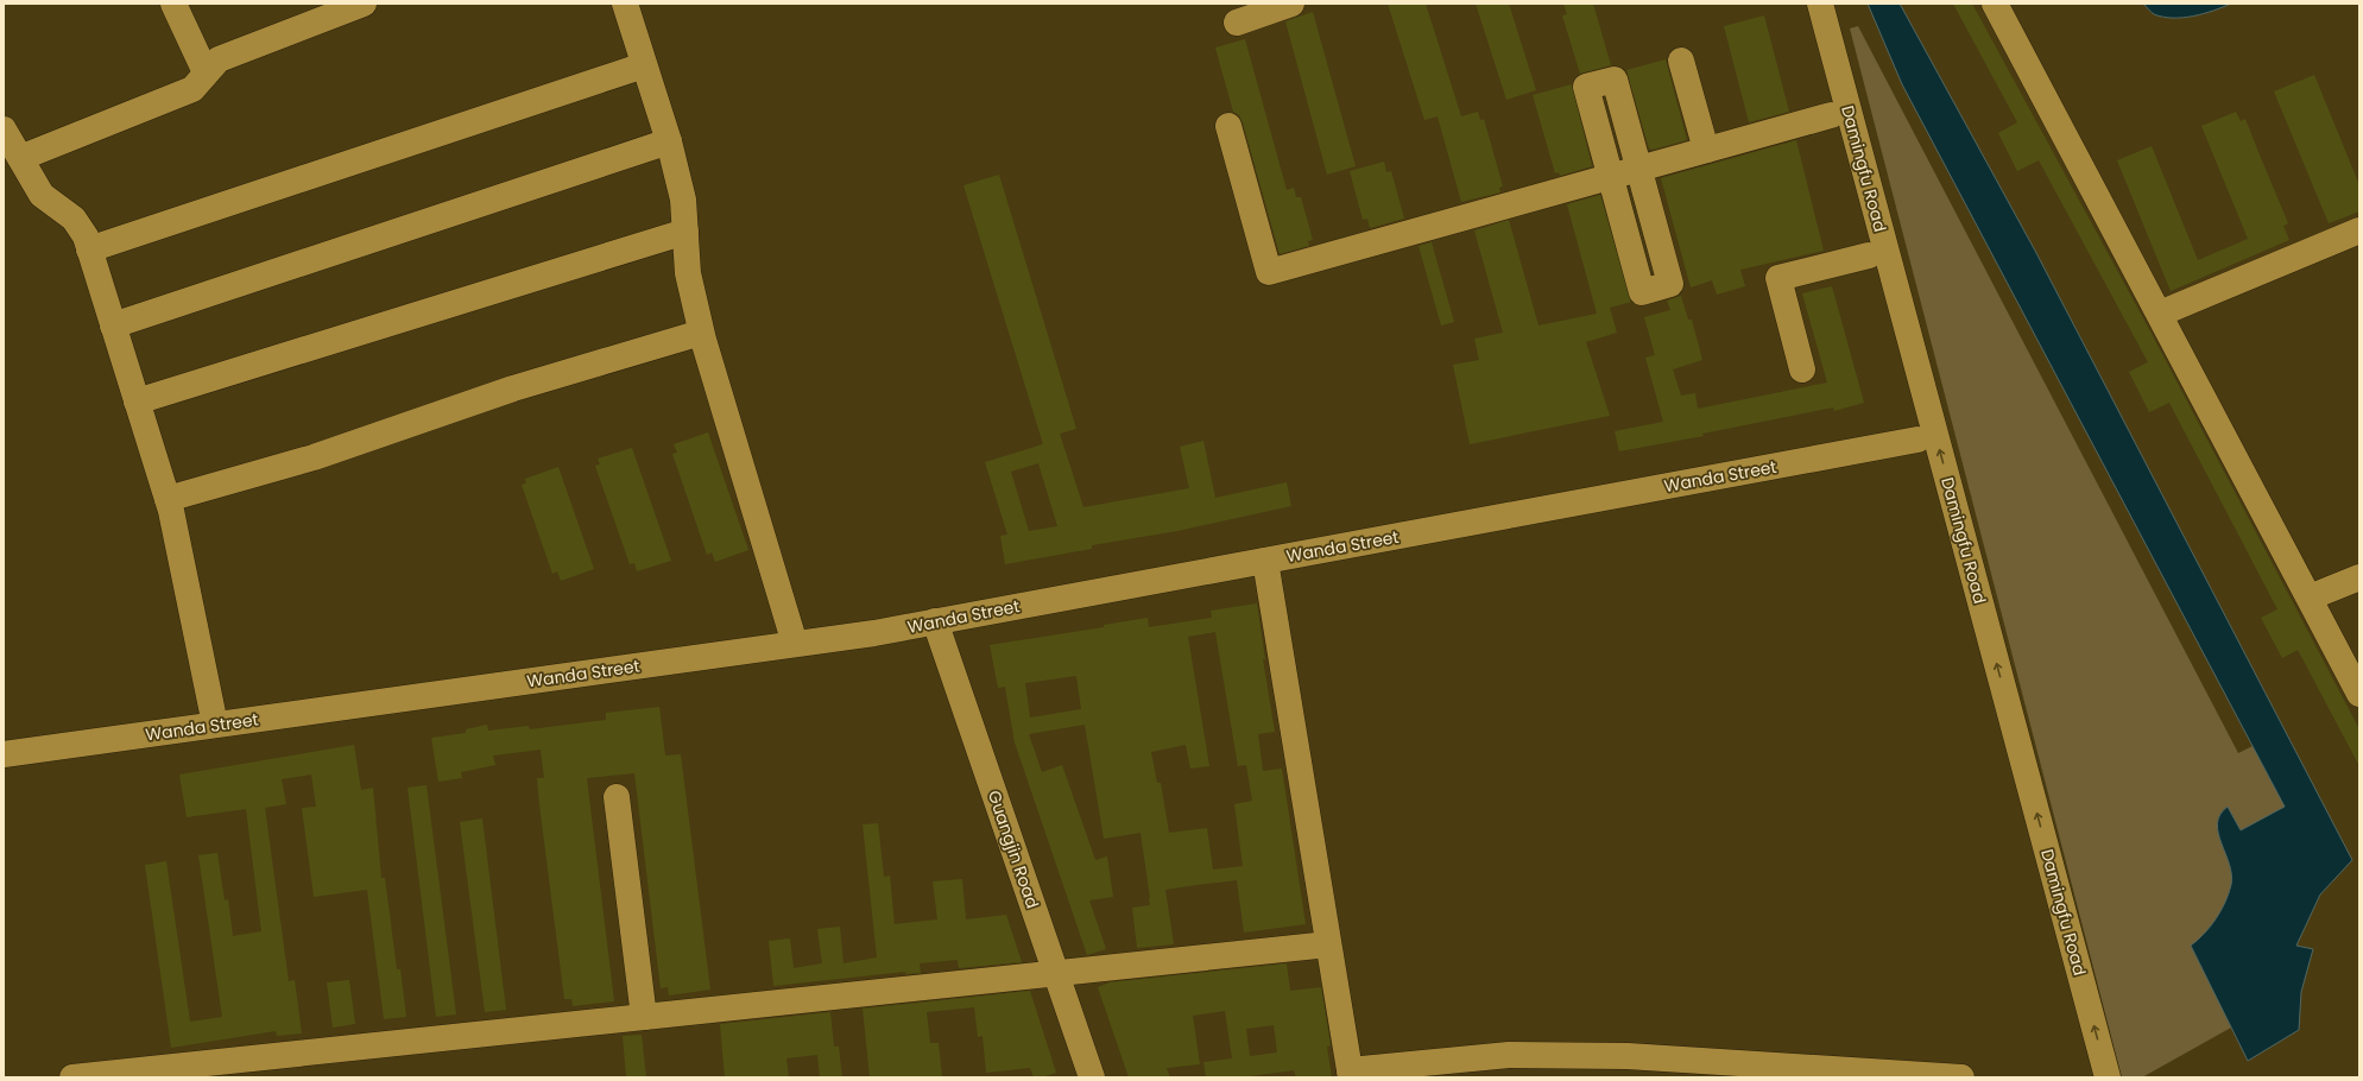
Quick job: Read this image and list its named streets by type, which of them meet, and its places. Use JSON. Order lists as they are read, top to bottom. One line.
{"streets":{"street":["Damingfu Road","Wanda Street","Guangjin Road"]},"crossings":[["Damingfu Road","Wanda Street"],["Wanda Street","Guangjin Road"]]}
